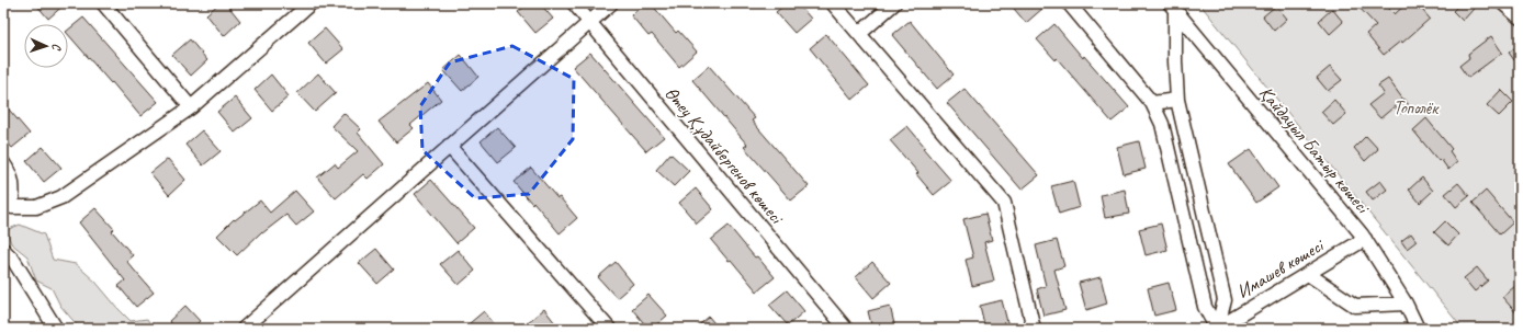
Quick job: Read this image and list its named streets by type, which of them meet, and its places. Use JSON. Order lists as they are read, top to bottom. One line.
{"streets":{"street":["Қайдауыл Батыр көшесі","Өтеу Құдайбергенов көшесі","Имашев көшесі"]},"crossings":[["Қайдауыл Батыр көшесі","Имашев көшесі"]],"parks":["Тополёк"],"north":"right"}
